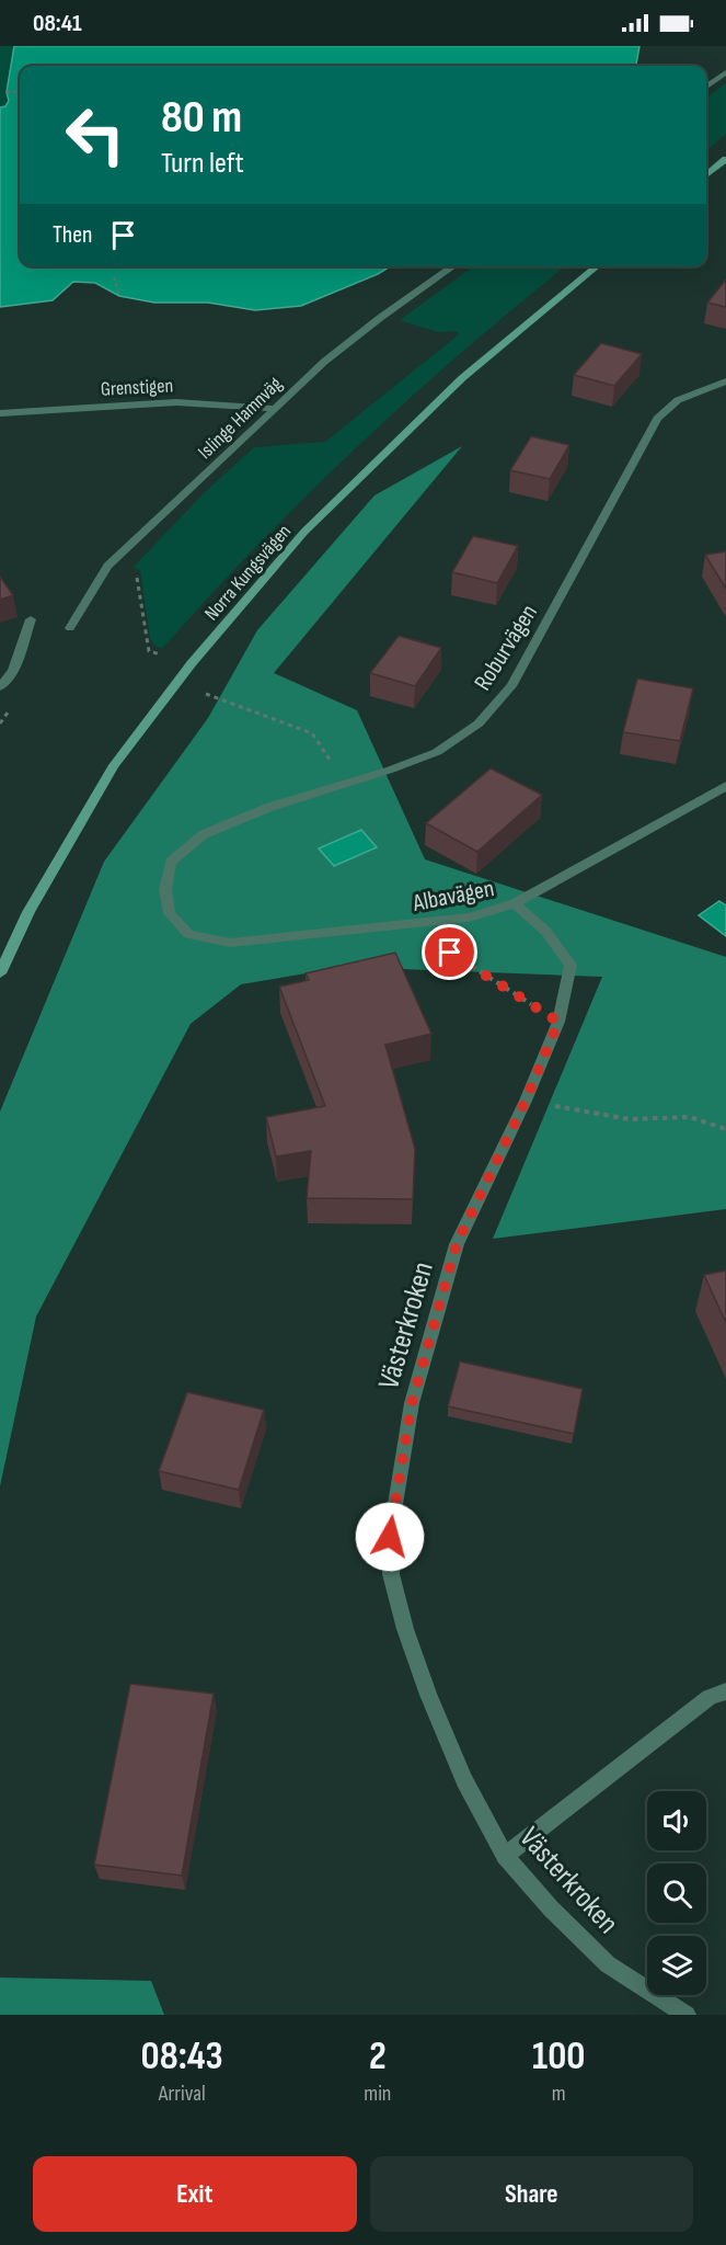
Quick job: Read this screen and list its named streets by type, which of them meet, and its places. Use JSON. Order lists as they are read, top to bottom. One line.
{"streets":{"main road":["Norra Kungsvägen"],"street":["Grenstigen","Islinge Hamnväg","Roburvägen","Albavägen","Västerkroken"]},"crossings":[["Grenstigen","Islinge Hamnväg"],["Roburvägen","Albavägen"],["Albavägen","Västerkroken"]],"page":{"status":"08:41","turn":["80 m","Turn left"],"then":"Then","eta":["08:43","Arrival","2","min","100","m"],"buttons":["Exit","Share"]}}
